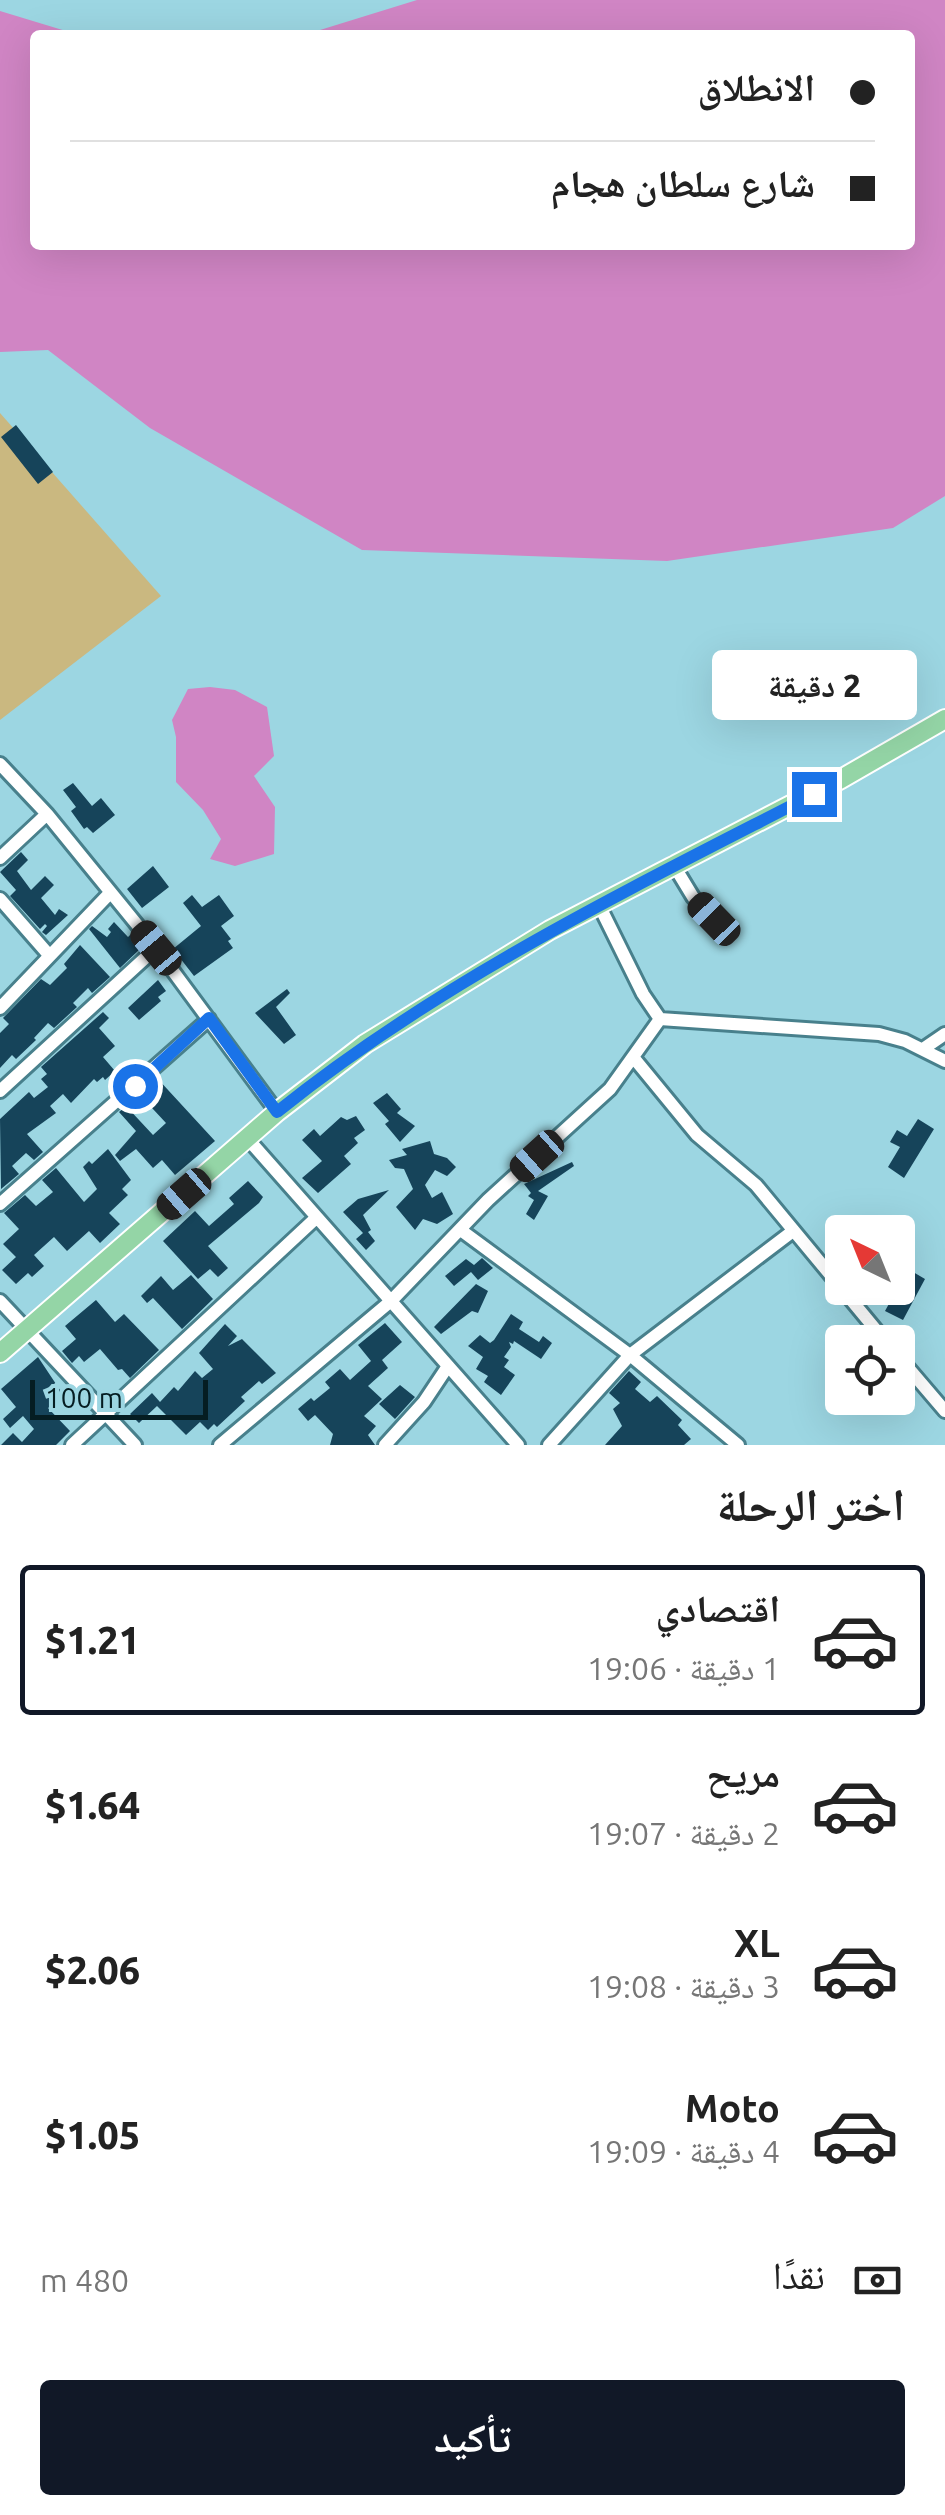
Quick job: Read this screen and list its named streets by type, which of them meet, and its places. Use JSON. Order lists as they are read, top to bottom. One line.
{"scale_bar":"100 m","north":"top left","page":{"banner":["الانطلاق","شارع سلطان هجام"],"bubble":"2 دقيقة","scale":"100 m","heading":"اختر الرحلة","list":[{"name":"اقتصادي","note":"1 دقيقة · 19:06","value":"$1.21"},{"name":"مريح","note":"2 دقيقة · 19:07","value":"$1.64"},{"name":"XL","note":"3 دقيقة · 19:08","value":"$2.06"},{"name":"Moto","note":"4 دقيقة · 19:09","value":"$1.05"}],"pay":["نقدًا","480 m"],"buttons":"تأكيد"}}
